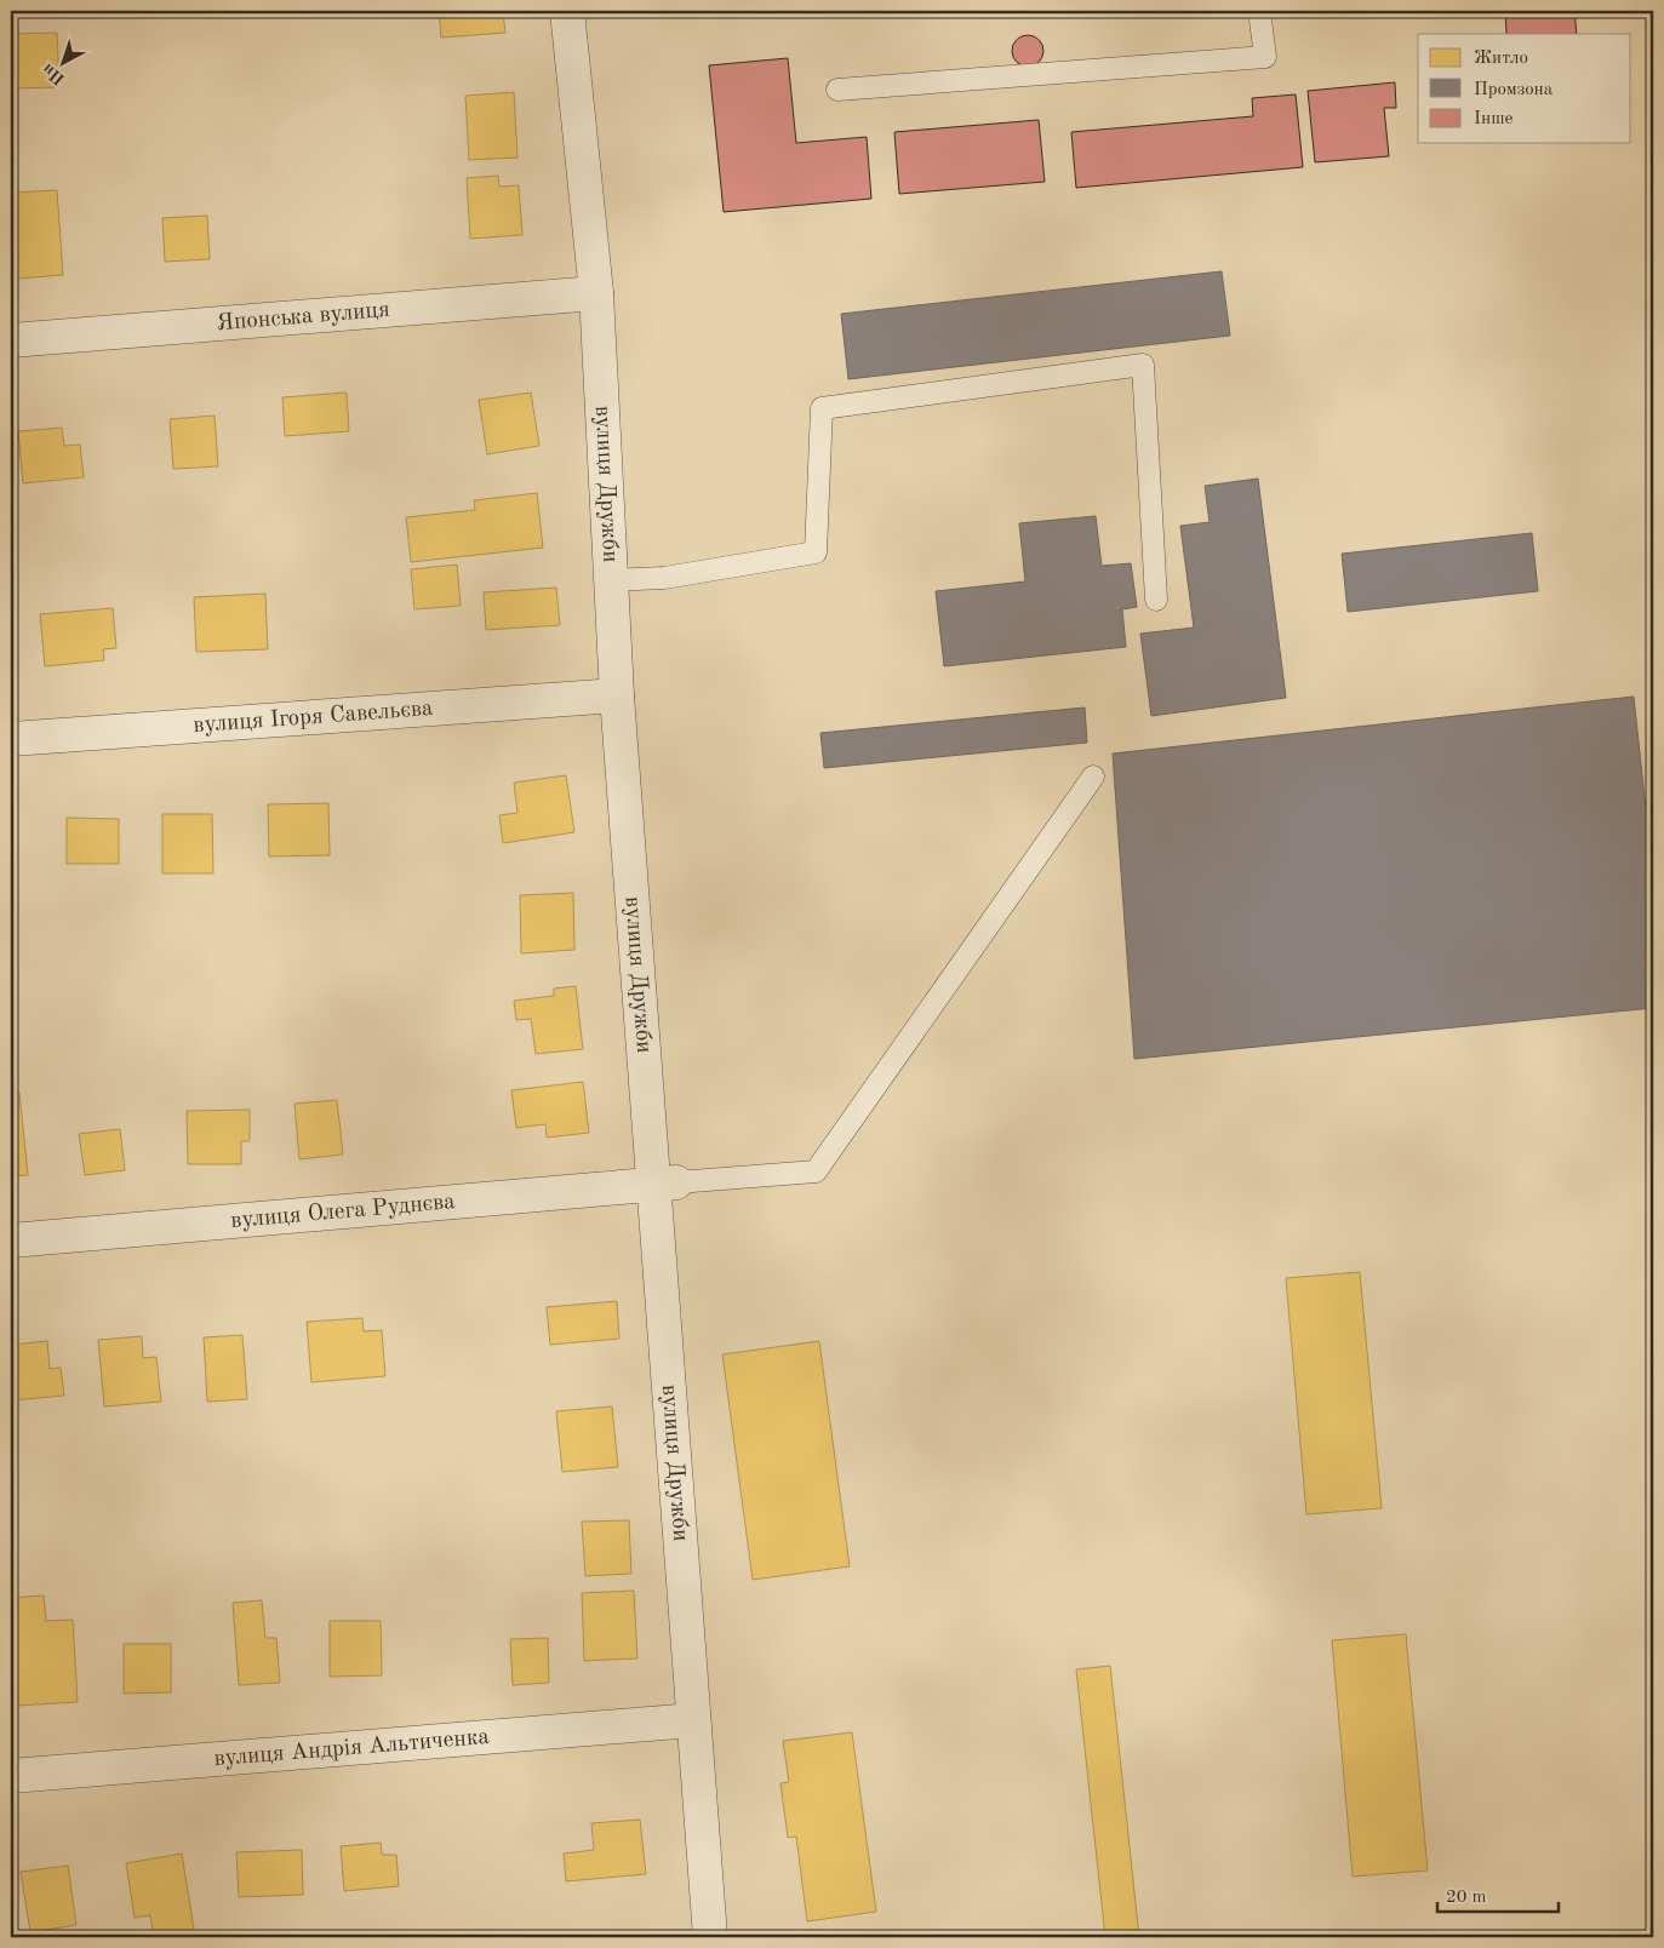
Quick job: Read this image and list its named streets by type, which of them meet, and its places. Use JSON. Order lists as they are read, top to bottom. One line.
{"streets":{"street":["Японська вулиця","вулиця Дружби","вулиця Ігоря Савельєва","вулиця Олега Руднєва","вулиця Андрія Альтиченка"]},"crossings":[["Японська вулиця","вулиця Дружби"],["вулиця Дружби","вулиця Ігоря Савельєва"],["вулиця Дружби","вулиця Олега Руднєва"],["вулиця Дружби","вулиця Андрія Альтиченка"]],"legend":["Житло","Промзона","Інше"],"scale_bar":"20 m","north":"bottom left"}
